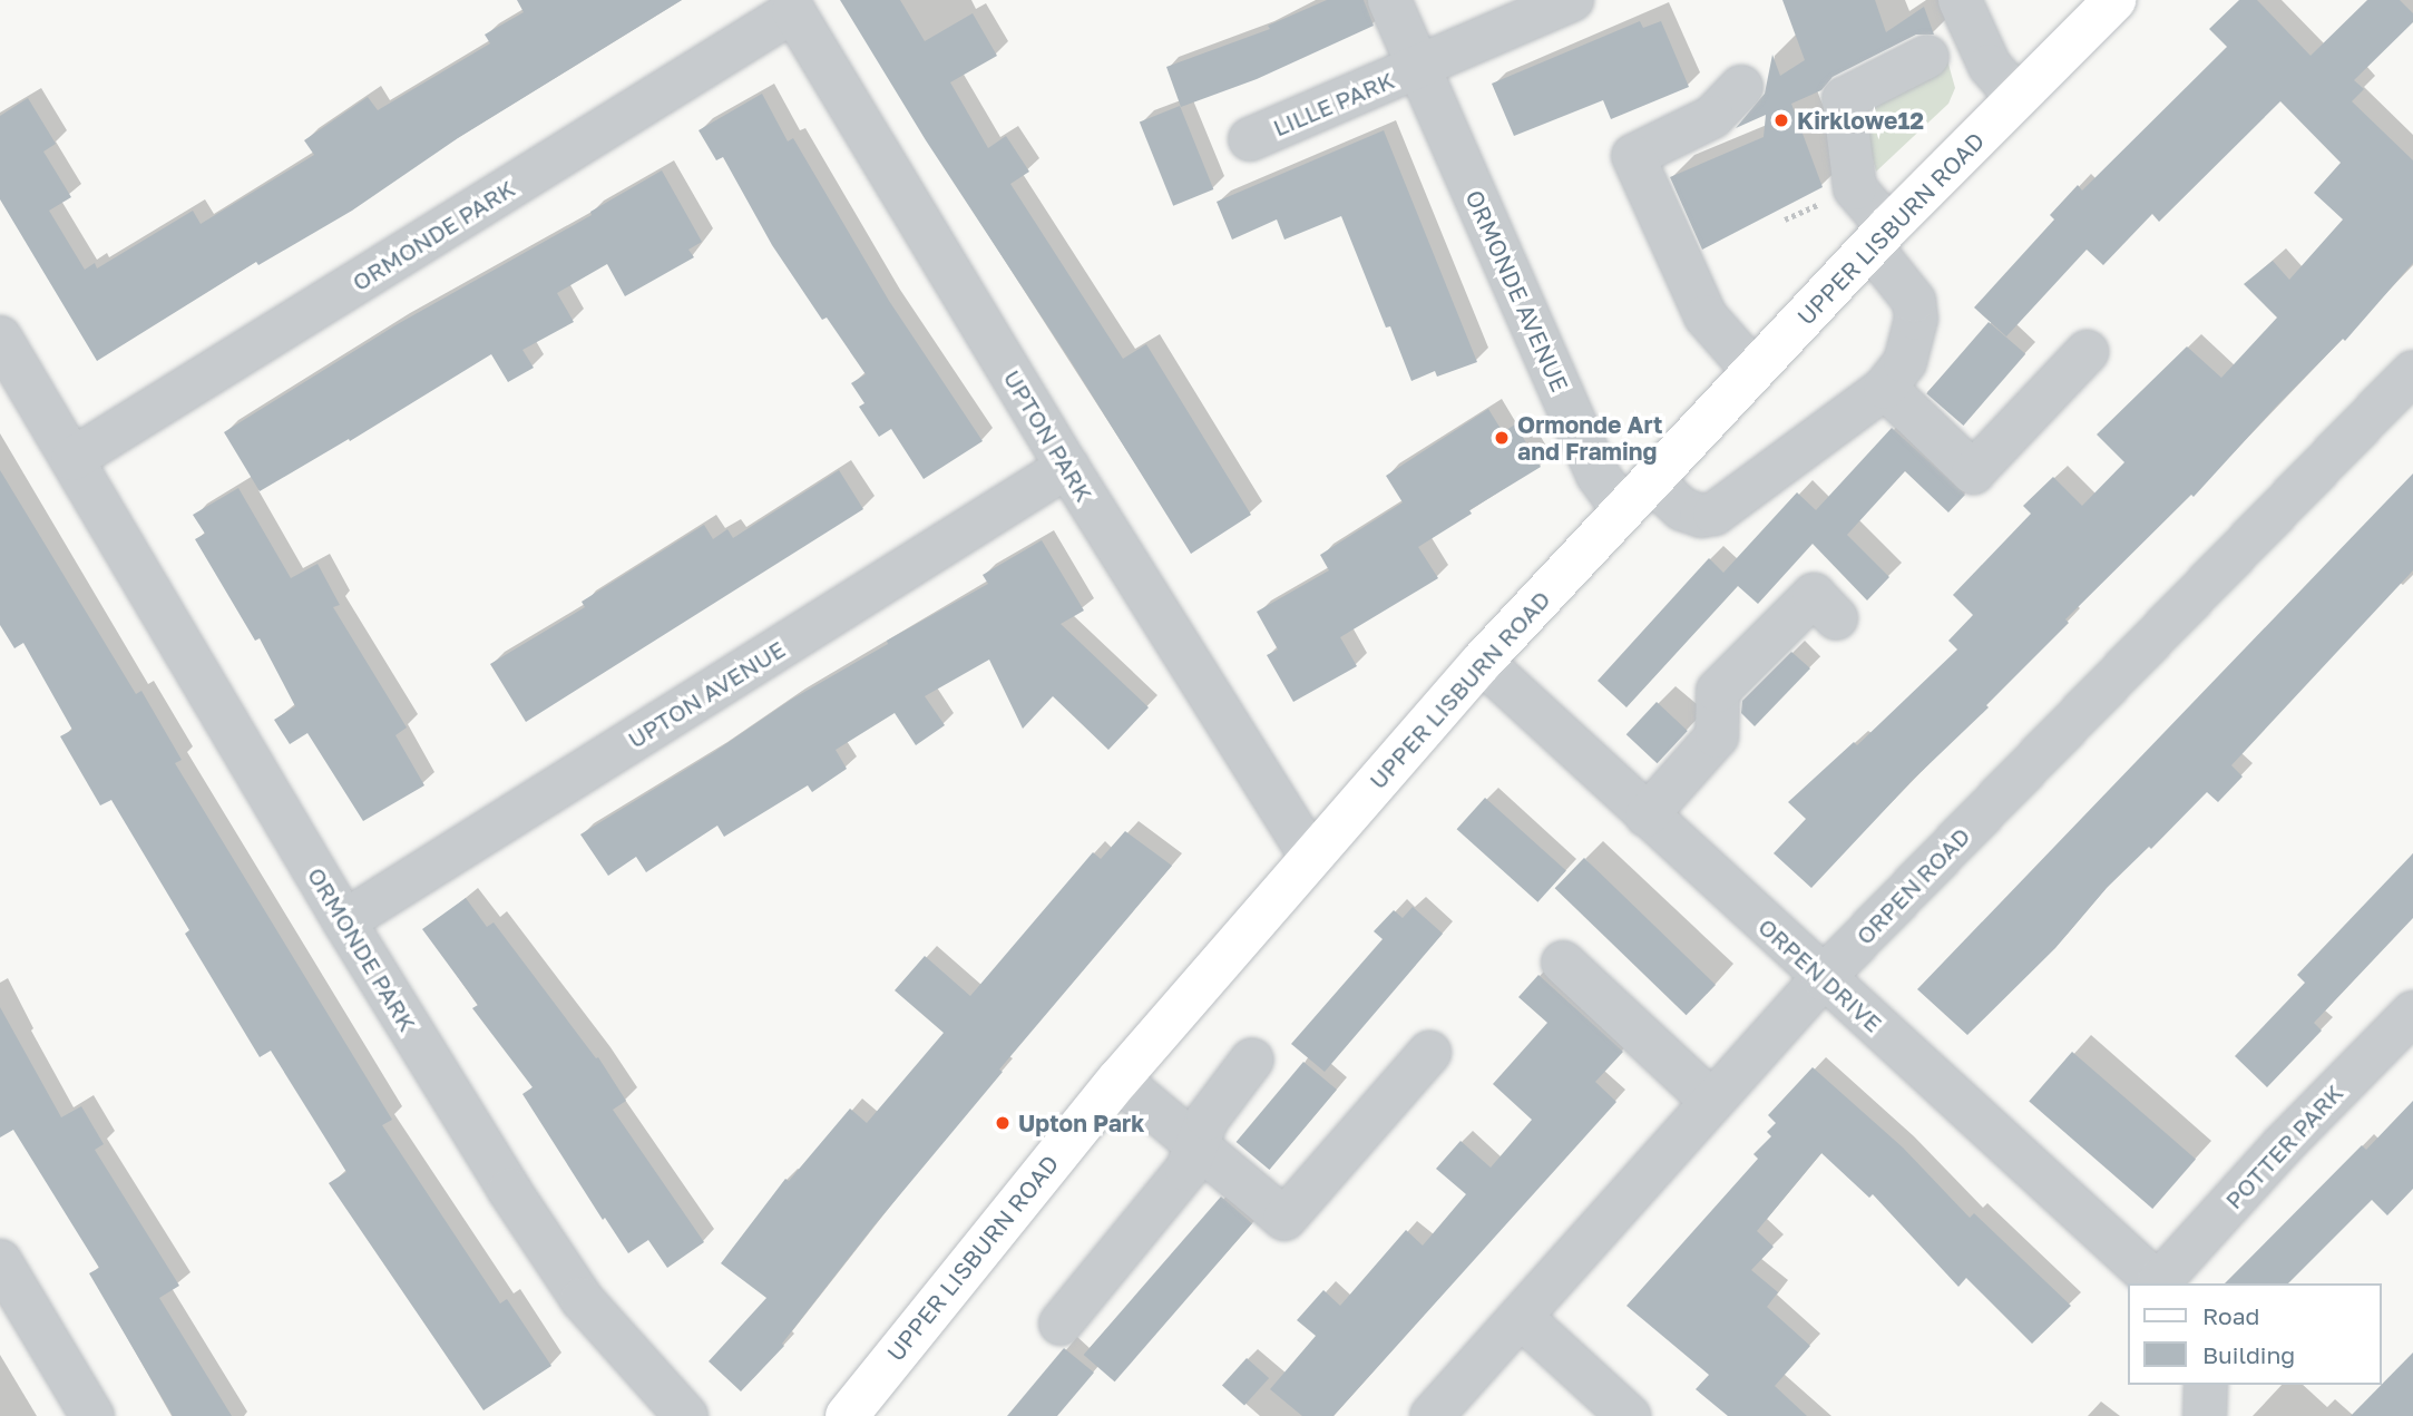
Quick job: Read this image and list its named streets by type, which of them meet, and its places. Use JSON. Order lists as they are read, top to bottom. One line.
{"streets":{"main road":["UPPER LISBURN ROAD"],"street":["LILLE PARK","ORMONDE PARK","ORMONDE AVENUE","UPTON PARK","UPTON AVENUE","ORPEN ROAD","ORPEN DRIVE","POTTER PARK"]},"crossings":[["LILLE PARK","ORMONDE AVENUE"],["UPPER LISBURN ROAD","ORMONDE AVENUE"],["UPPER LISBURN ROAD","UPTON PARK"],["UPPER LISBURN ROAD","ORPEN DRIVE"],["ORMONDE PARK","UPTON PARK"],["ORMONDE PARK","UPTON AVENUE"],["UPTON PARK","UPTON AVENUE"],["ORPEN ROAD","ORPEN DRIVE"]],"places":["Kirklowe12","Ormonde Art and Framing","Upton Park"],"legend":["Road","Building"]}
